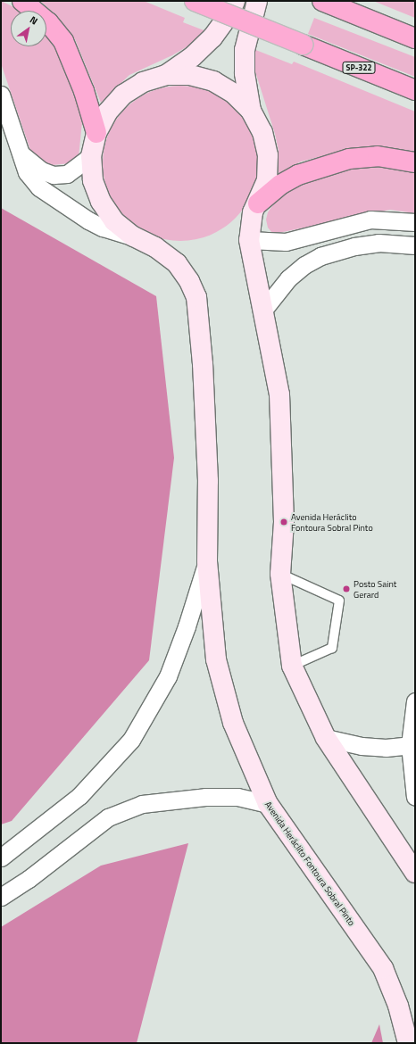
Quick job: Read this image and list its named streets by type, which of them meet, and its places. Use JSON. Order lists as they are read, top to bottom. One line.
{"streets":{"highway":["SP-322"],"street":["Avenida Heráclito Fontoura Sobral Pinto"]},"places":["Avenida Heráclito Fontoura Sobral Pinto","Posto Saint Gerard"],"north":"top right"}
